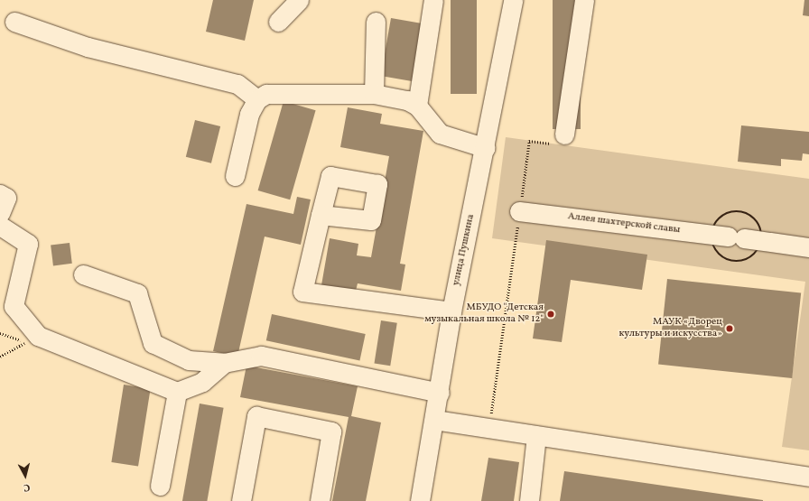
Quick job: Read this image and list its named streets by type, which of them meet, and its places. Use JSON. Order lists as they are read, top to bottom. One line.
{"streets":{"street":["Аллея шахтерской славы","улица Пушкина"]},"places":["МБУДО \"Детская музыкальная школа № 12\"","МАУК «Дворец культуры и искусства»"],"north":"bottom"}
